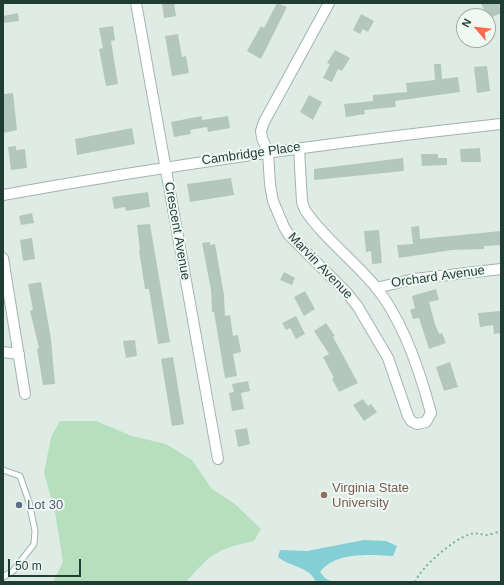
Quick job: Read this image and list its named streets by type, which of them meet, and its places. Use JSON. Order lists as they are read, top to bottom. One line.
{"streets":{"street":["Cambridge Place","Crescent Avenue","Marvin Avenue","Orchard Avenue"]},"crossings":[["Cambridge Place","Crescent Avenue"],["Cambridge Place","Marvin Avenue"],["Marvin Avenue","Orchard Avenue"]],"places":["Virginia State University","Lot 30"],"scale_bar":"50 m","north":"top left"}
